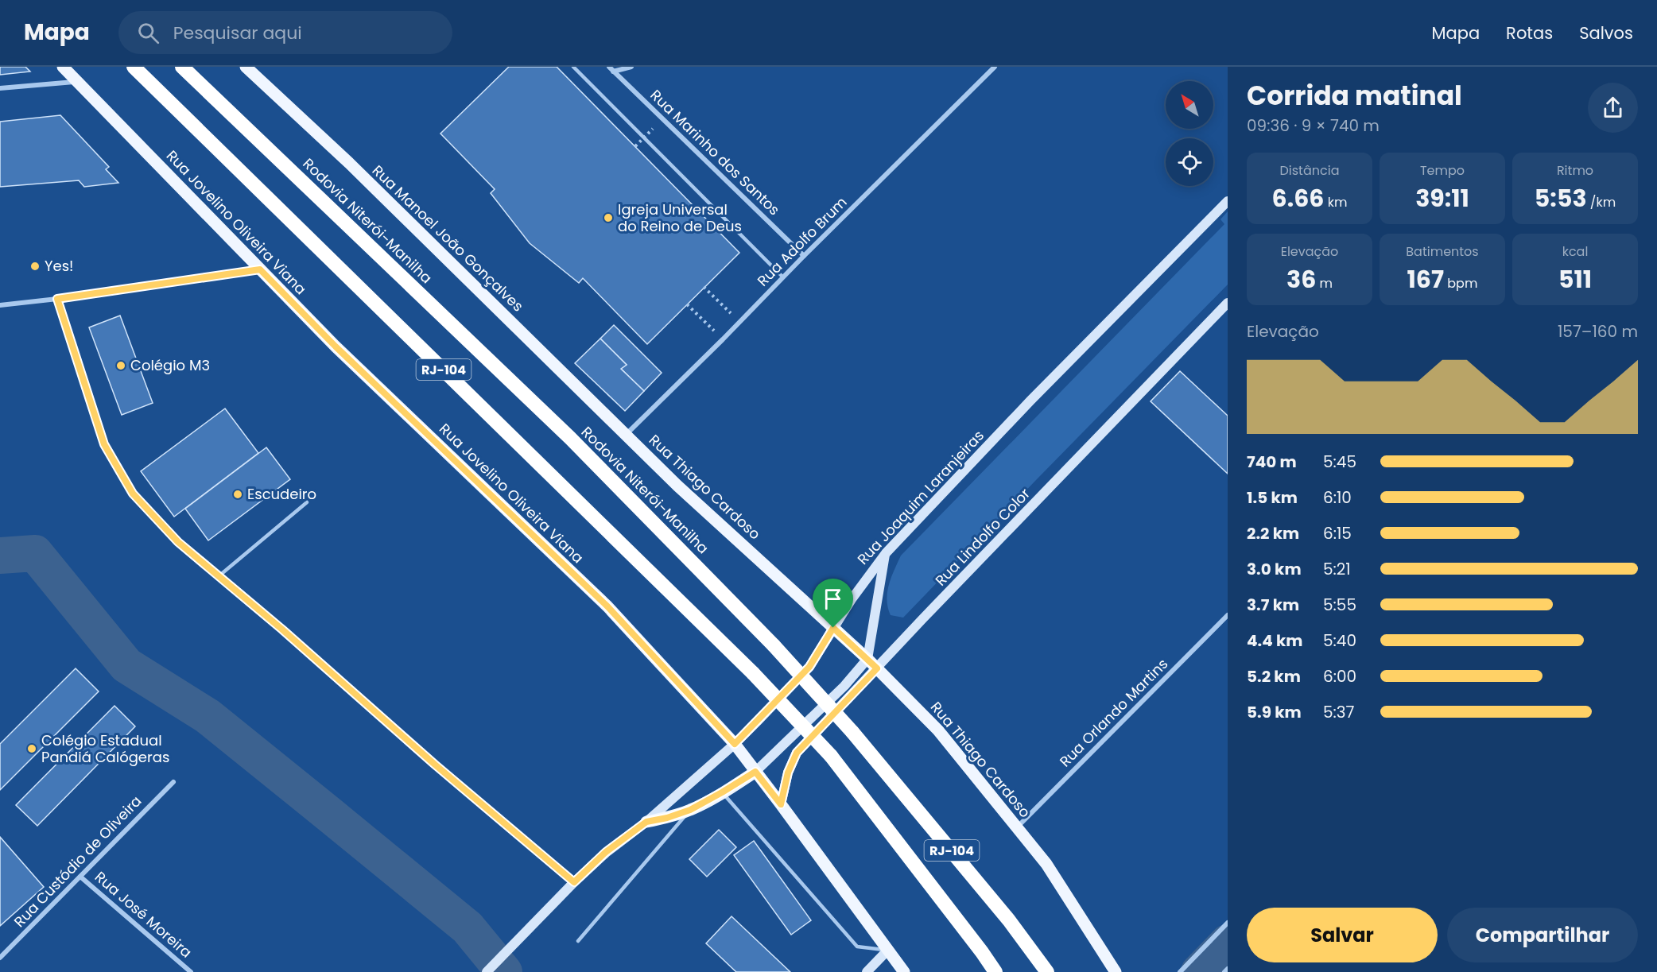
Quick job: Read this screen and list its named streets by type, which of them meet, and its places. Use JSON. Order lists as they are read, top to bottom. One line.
{"streets":{"highway":["Rodovia Niterói-Manilha","RJ-104"],"main road":["Rua Jovelino Oliveira Viana","Rua Manoel João Gonçalves","Rua Thiago Cardoso","Rua Joaquim Laranjeiras","Rua Lindolfo Color"],"street":["Rua Marinho dos Santos","Rua Adolfo Brum","Rua Orlando Martins","Rua Custódio de Oliveira","Rua José Moreira"]},"crossings":[["Rua Marinho dos Santos","Rua Adolfo Brum"],["Rua Jovelino Oliveira Viana","Rua Joaquim Laranjeiras"],["Rua Jovelino Oliveira Viana","Rua Lindolfo Color"],["Rua Manoel João Gonçalves","Rua Adolfo Brum"],["Rua Manoel João Gonçalves","Rua Thiago Cardoso"],["Rua Adolfo Brum","Rua Thiago Cardoso"],["Rua Thiago Cardoso","Rua Joaquim Laranjeiras"],["Rua Thiago Cardoso","Rua Lindolfo Color"],["Rua Thiago Cardoso","Rua Orlando Martins"],["Rua Custódio de Oliveira","Rua José Moreira"]],"places":["Igreja Universal do Reino de Deus","Yes!","Colégio M3","Escudeiro","Colégio Estadual Pandiá Calógeras"],"north":"top left","page":{"header":"Mapa","search":"Pesquisar aqui","nav":["Mapa","Rotas","Salvos"],"heading":["Corrida matinal","09:36 · 9 × 740 m"],"stats":[["Distância","6.66 km"],["Tempo","39:11"],["Ritmo","5:53 /km"],["Elevação","36 m"],["Batimentos","167 bpm"],["kcal","511"]],"chart":["Elevação","157–160 m"],"list":[{"name":"740 m","note":"5:45"},{"name":"1.5 km","note":"6:10"},{"name":"2.2 km","note":"6:15"},{"name":"3.0 km","note":"5:21"},{"name":"3.7 km","note":"5:55"},{"name":"4.4 km","note":"5:40"},{"name":"5.2 km","note":"6:00"},{"name":"5.9 km","note":"5:37"}],"buttons":["Salvar","Compartilhar"]}}
